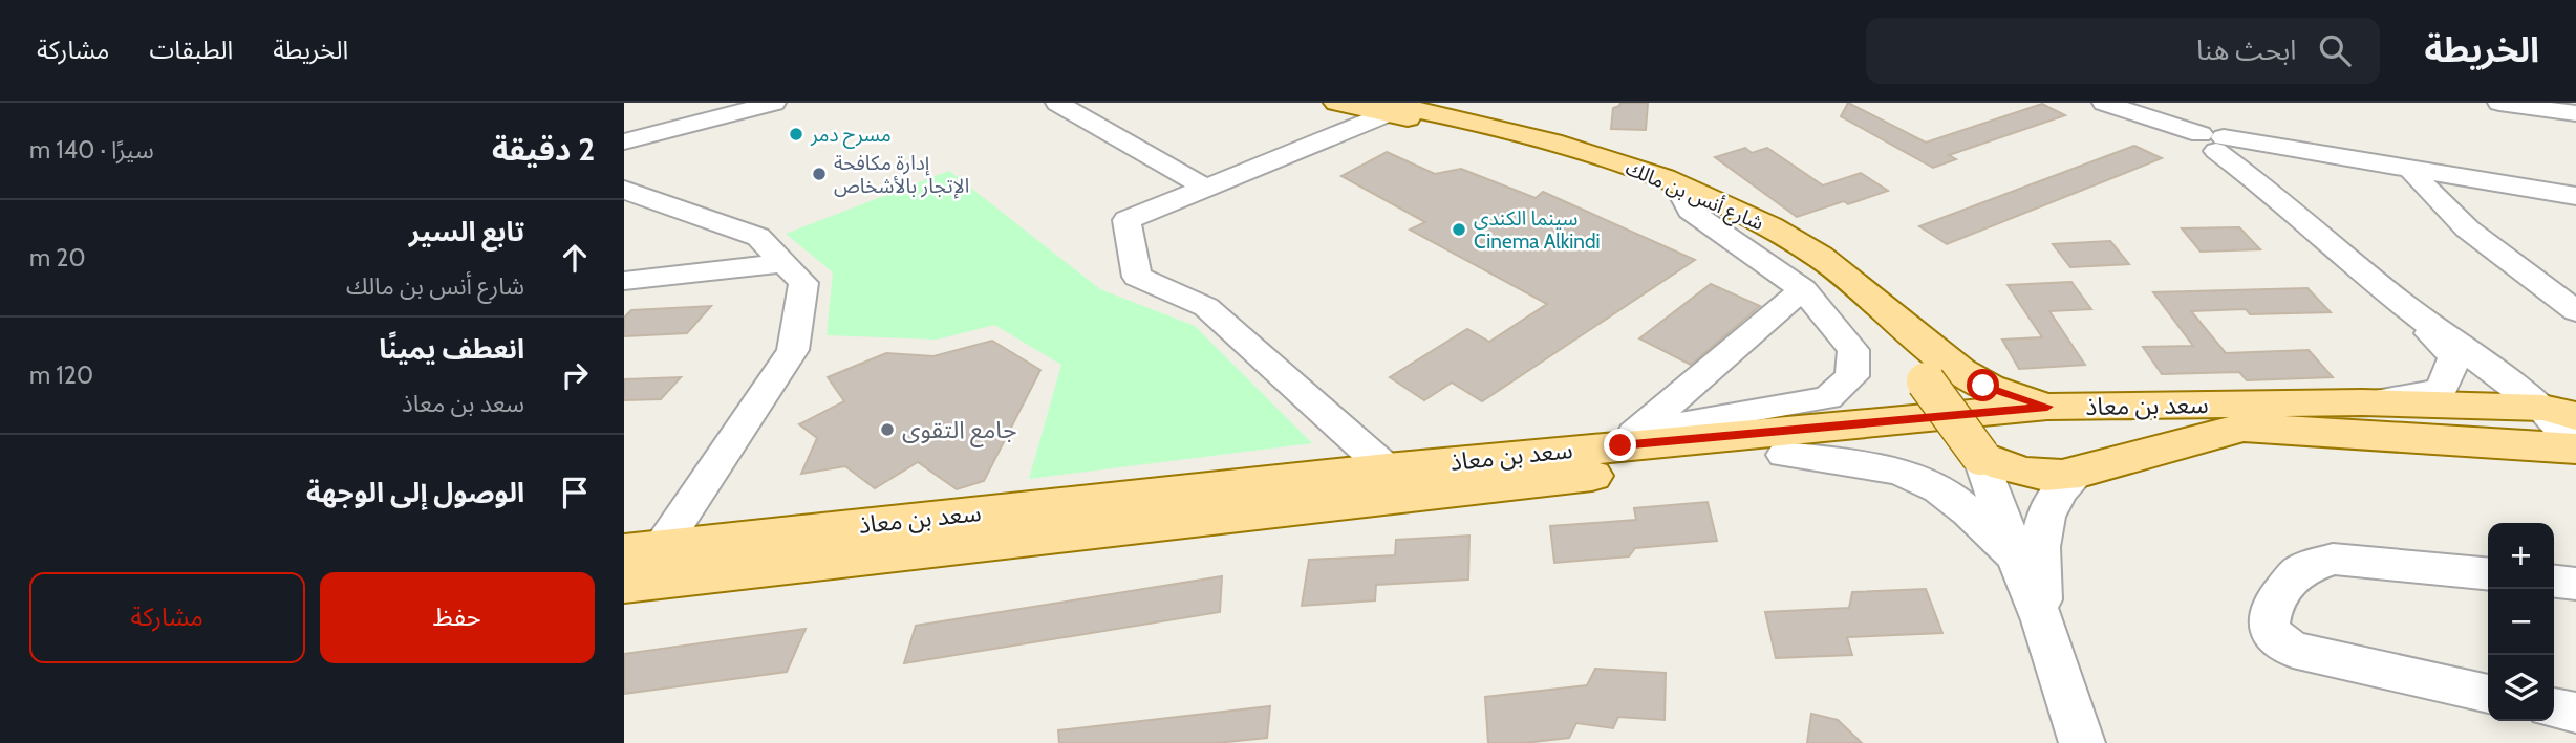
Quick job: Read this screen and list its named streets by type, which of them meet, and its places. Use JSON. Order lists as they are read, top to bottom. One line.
{"streets":{"main road":["شارع أنس بن مالك","سعد بن معاذ"]},"crossings":[["شارع أنس بن مالك","سعد بن معاذ"]],"places":["مسرح دمر","إدارة مكافحة الإتجار بالأشخاص","سينما الكندي Cinema Alkindi","جامع التقوى"],"page":{"header":"الخريطة","search":"ابحث هنا","nav":["الخريطة","الطبقات","مشاركة"],"heading":["2 دقيقة","سيرًا · 140 m"],"list":[["تابع السير","شارع أنس بن مالك","20 m"],["انعطف يمينًا","سعد بن معاذ","120 m"],"الوصول إلى الوجهة"],"map_buttons":["+","−"],"buttons":["حفظ","مشاركة"]}}
